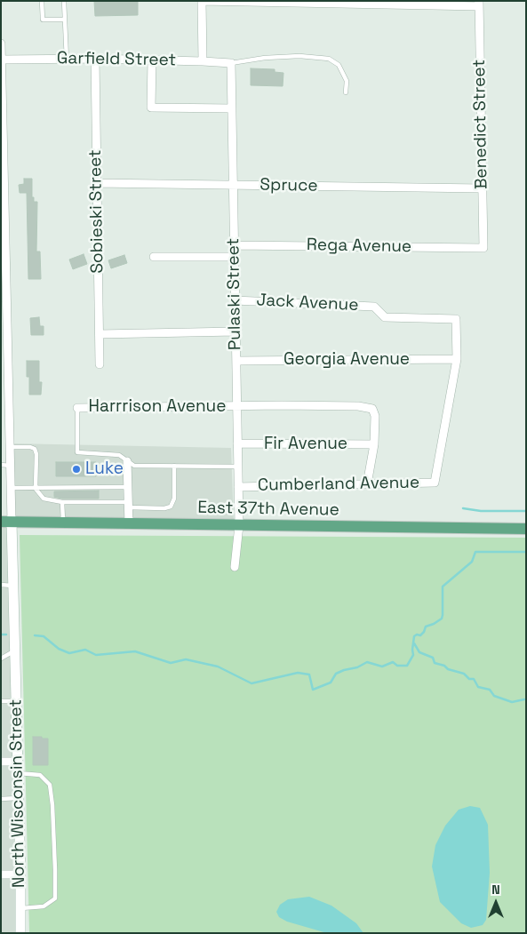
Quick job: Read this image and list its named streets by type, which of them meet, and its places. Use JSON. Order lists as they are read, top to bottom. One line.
{"streets":{"main road":["East 37th Avenue"],"street":["Garfield Street","Benedict Street","Spruce","Sobieski Street","Rega Avenue","Pulaski Street","Jack Avenue","Georgia Avenue","Harrrison Avenue","Fir Avenue","Cumberland Avenue","North Wisconsin Street"]},"crossings":[["Garfield Street","Sobieski Street"],["Garfield Street","Pulaski Street"],["Benedict Street","Spruce"],["Benedict Street","Rega Avenue"],["Spruce","Sobieski Street"],["Spruce","Pulaski Street"],["Rega Avenue","Pulaski Street"],["Pulaski Street","Jack Avenue"],["Pulaski Street","Georgia Avenue"],["Pulaski Street","Harrrison Avenue"],["Pulaski Street","Fir Avenue"],["Pulaski Street","Cumberland Avenue"],["Pulaski Street","East 37th Avenue"],["Jack Avenue","Cumberland Avenue"],["Georgia Avenue","Cumberland Avenue"],["Harrrison Avenue","Fir Avenue"],["East 37th Avenue","North Wisconsin Street"]],"places":["Luke"],"north":"top"}
